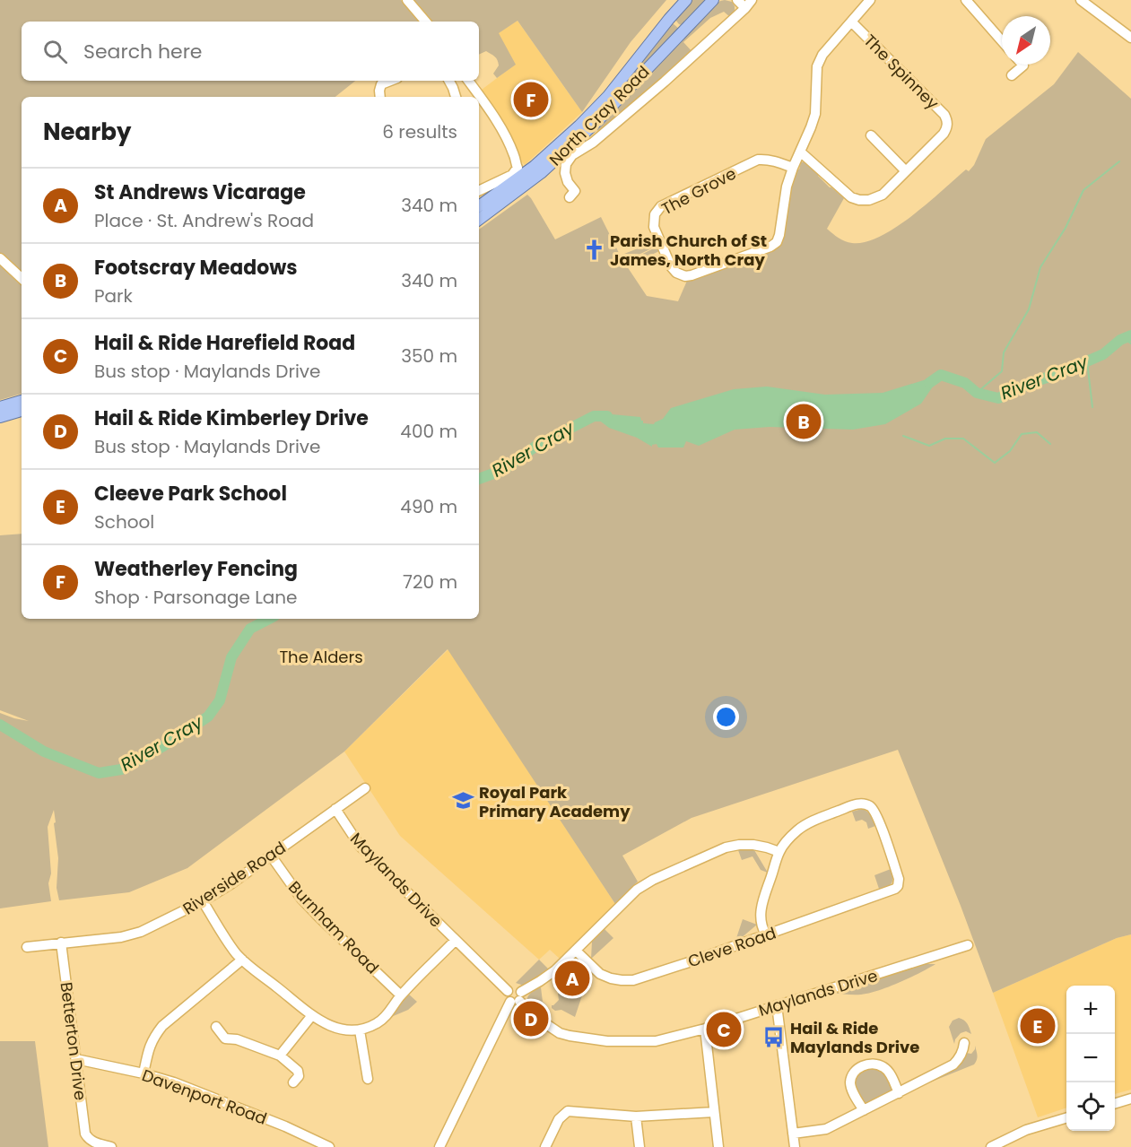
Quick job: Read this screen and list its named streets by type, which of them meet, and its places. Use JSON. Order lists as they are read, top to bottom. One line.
{"streets":{"main road":["North Cray Road"],"street":["The Spinney","The Grove","Riverside Road","Maylands Drive","Burnham Road","Cleve Road","Betterton Drive","Davenport Road"]},"crossings":[["The Spinney","The Grove"],["Riverside Road","Maylands Drive"],["Riverside Road","Burnham Road"],["Riverside Road","Betterton Drive"],["Betterton Drive","Davenport Road"]],"water":["River Cray"],"parks":["The Alders"],"places":{"church":["Parish Church of St James, North Cray"],"school or university":["Royal Park Primary Academy"],"bus stop":["Hail & Ride Maylands Drive"]},"north":"bottom left","page":{"search":"Search here","pins":["F","B","A","D","E","C"],"heading":["Nearby","6 results"],"list":[{"mark":"A","name":"St Andrews Vicarage","note":"Place · St. Andrew's Road","value":"340 m"},{"mark":"B","name":"Footscray Meadows","note":"Park","value":"340 m"},{"mark":"C","name":"Hail & Ride Harefield Road","note":"Bus stop · Maylands Drive","value":"350 m"},{"mark":"D","name":"Hail & Ride Kimberley Drive","note":"Bus stop · Maylands Drive","value":"400 m"},{"mark":"E","name":"Cleeve Park School","note":"School","value":"490 m"},{"mark":"F","name":"Weatherley Fencing","note":"Shop · Parsonage Lane","value":"720 m"}],"map_buttons":["+","−"]}}
